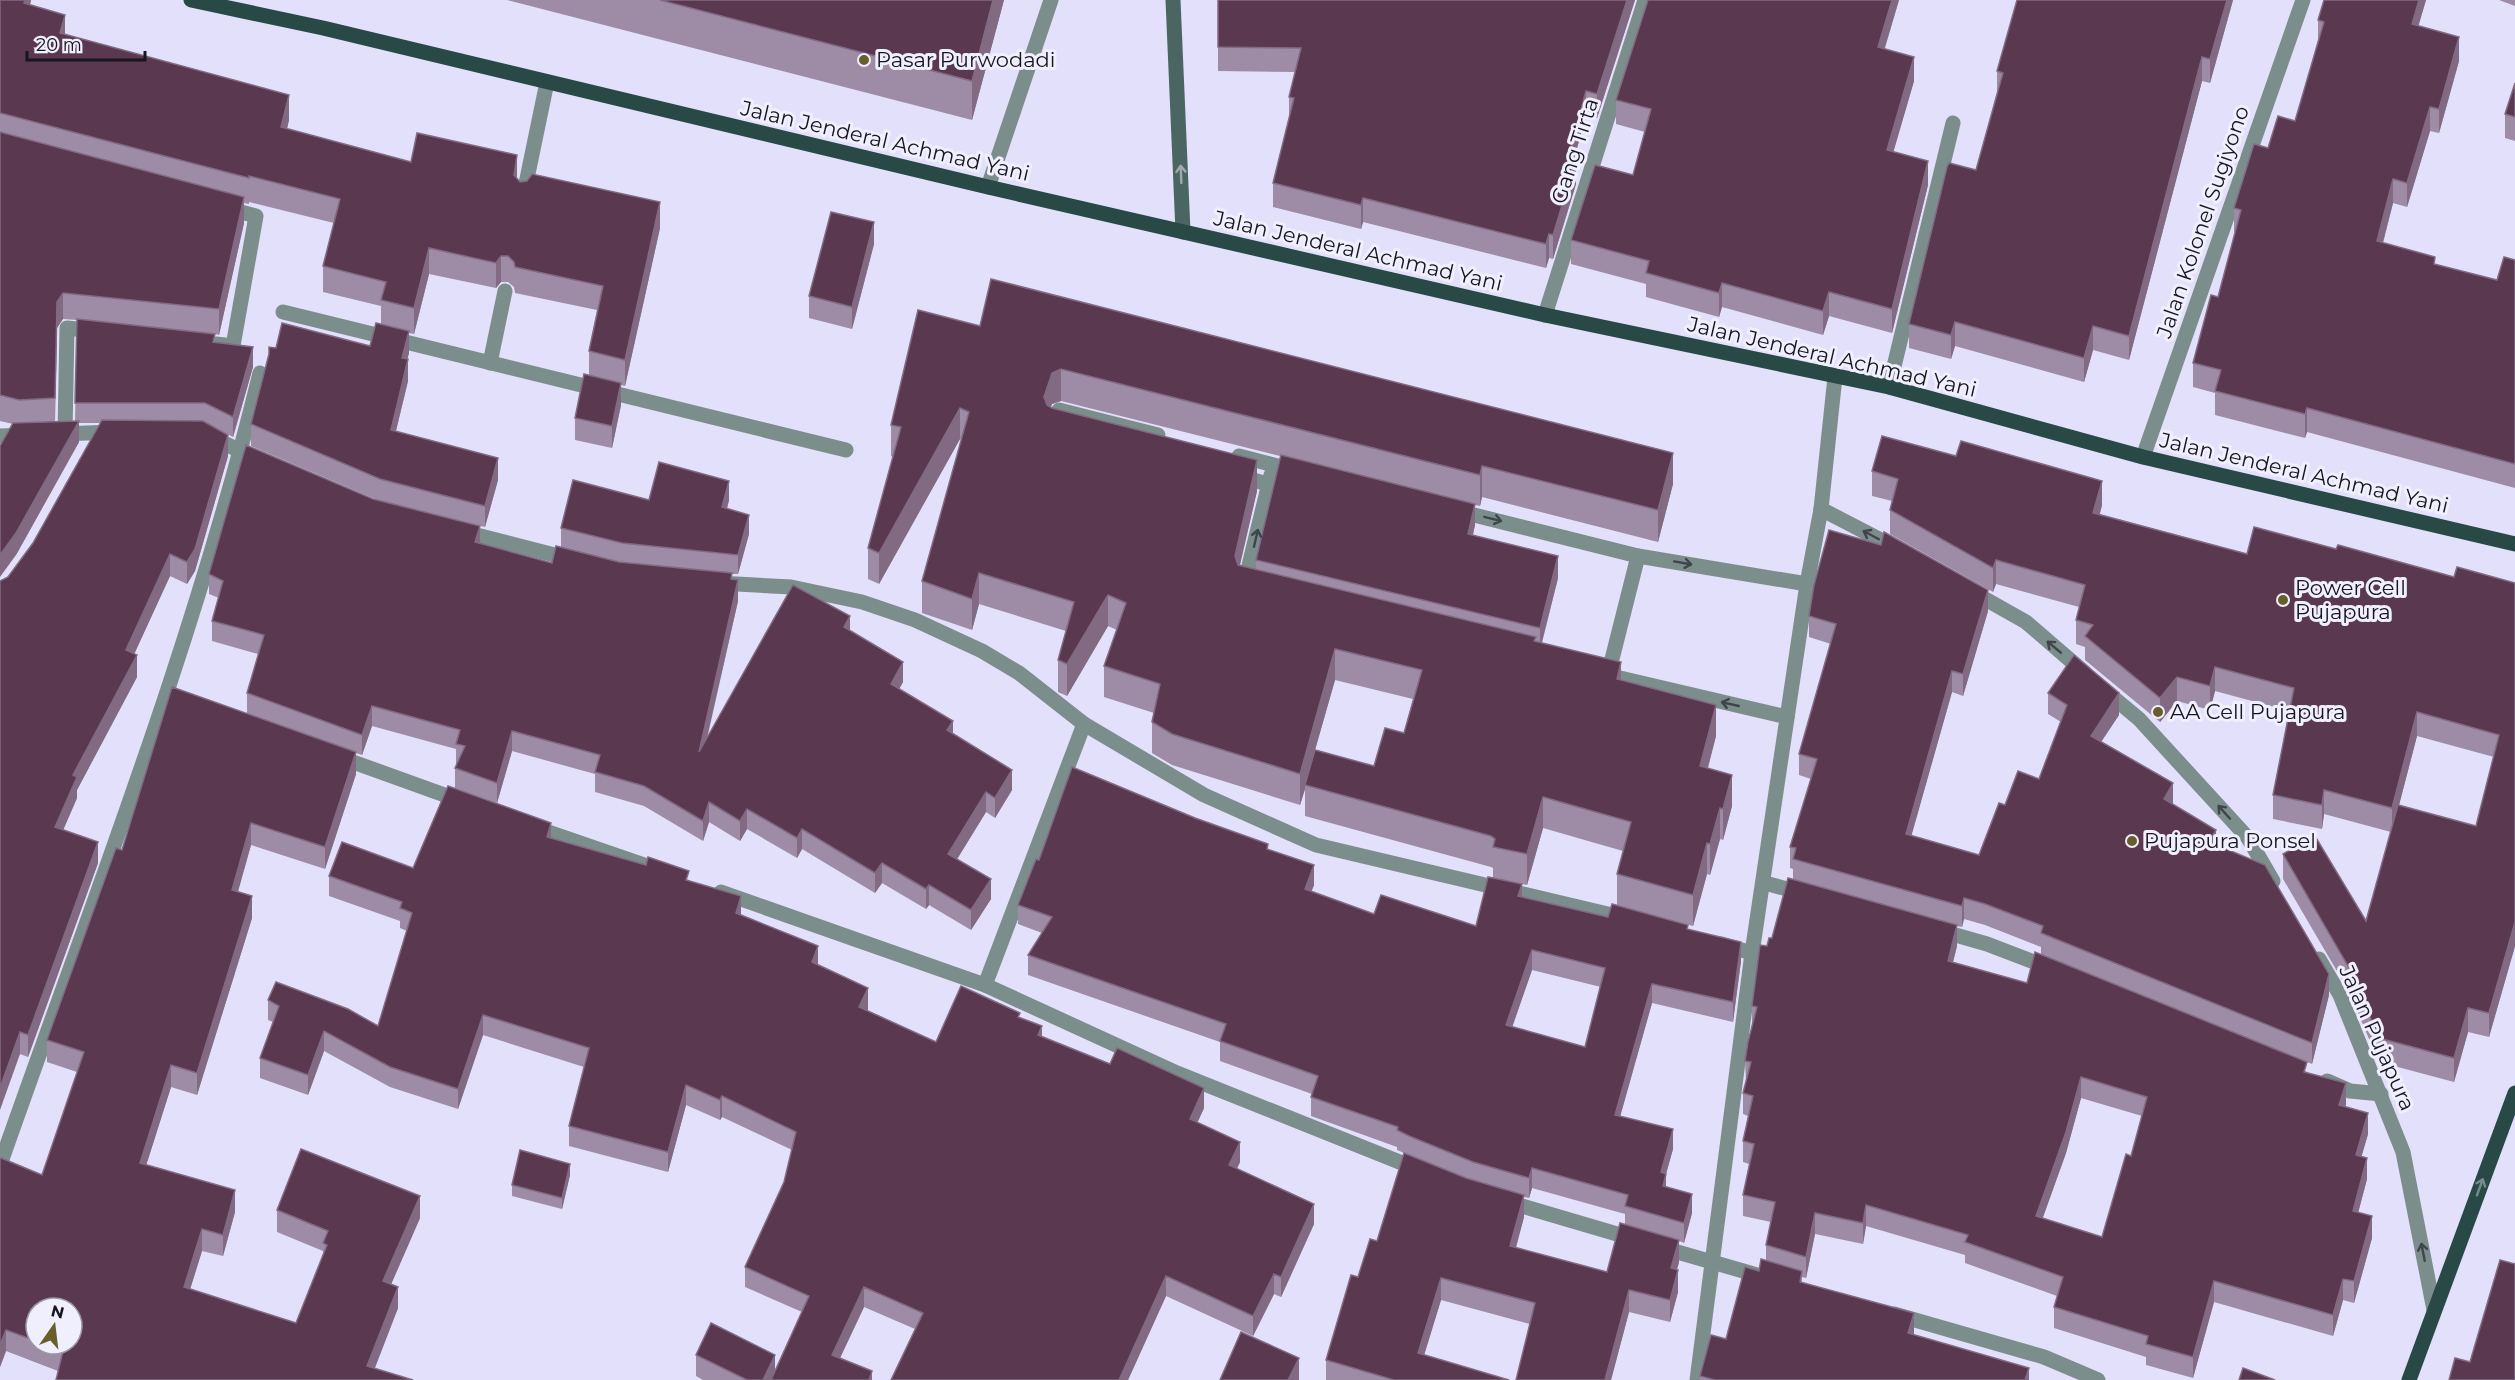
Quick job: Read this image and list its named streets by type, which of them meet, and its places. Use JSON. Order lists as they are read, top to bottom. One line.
{"streets":{"main road":["Jalan Jenderal Achmad Yani"],"street":["Gang Tirta","Jalan Kolonel Sugiyono","Jalan Pujapura"]},"crossings":[["Jalan Jenderal Achmad Yani","Gang Tirta"],["Jalan Jenderal Achmad Yani","Jalan Kolonel Sugiyono"]],"one_way":["Jalan Pujapura"],"places":["Pasar Purwodadi","Power Cell Pujapura","AA Cell Pujapura","Pujapura Ponsel"],"scale_bar":"20 m","north":"top"}
